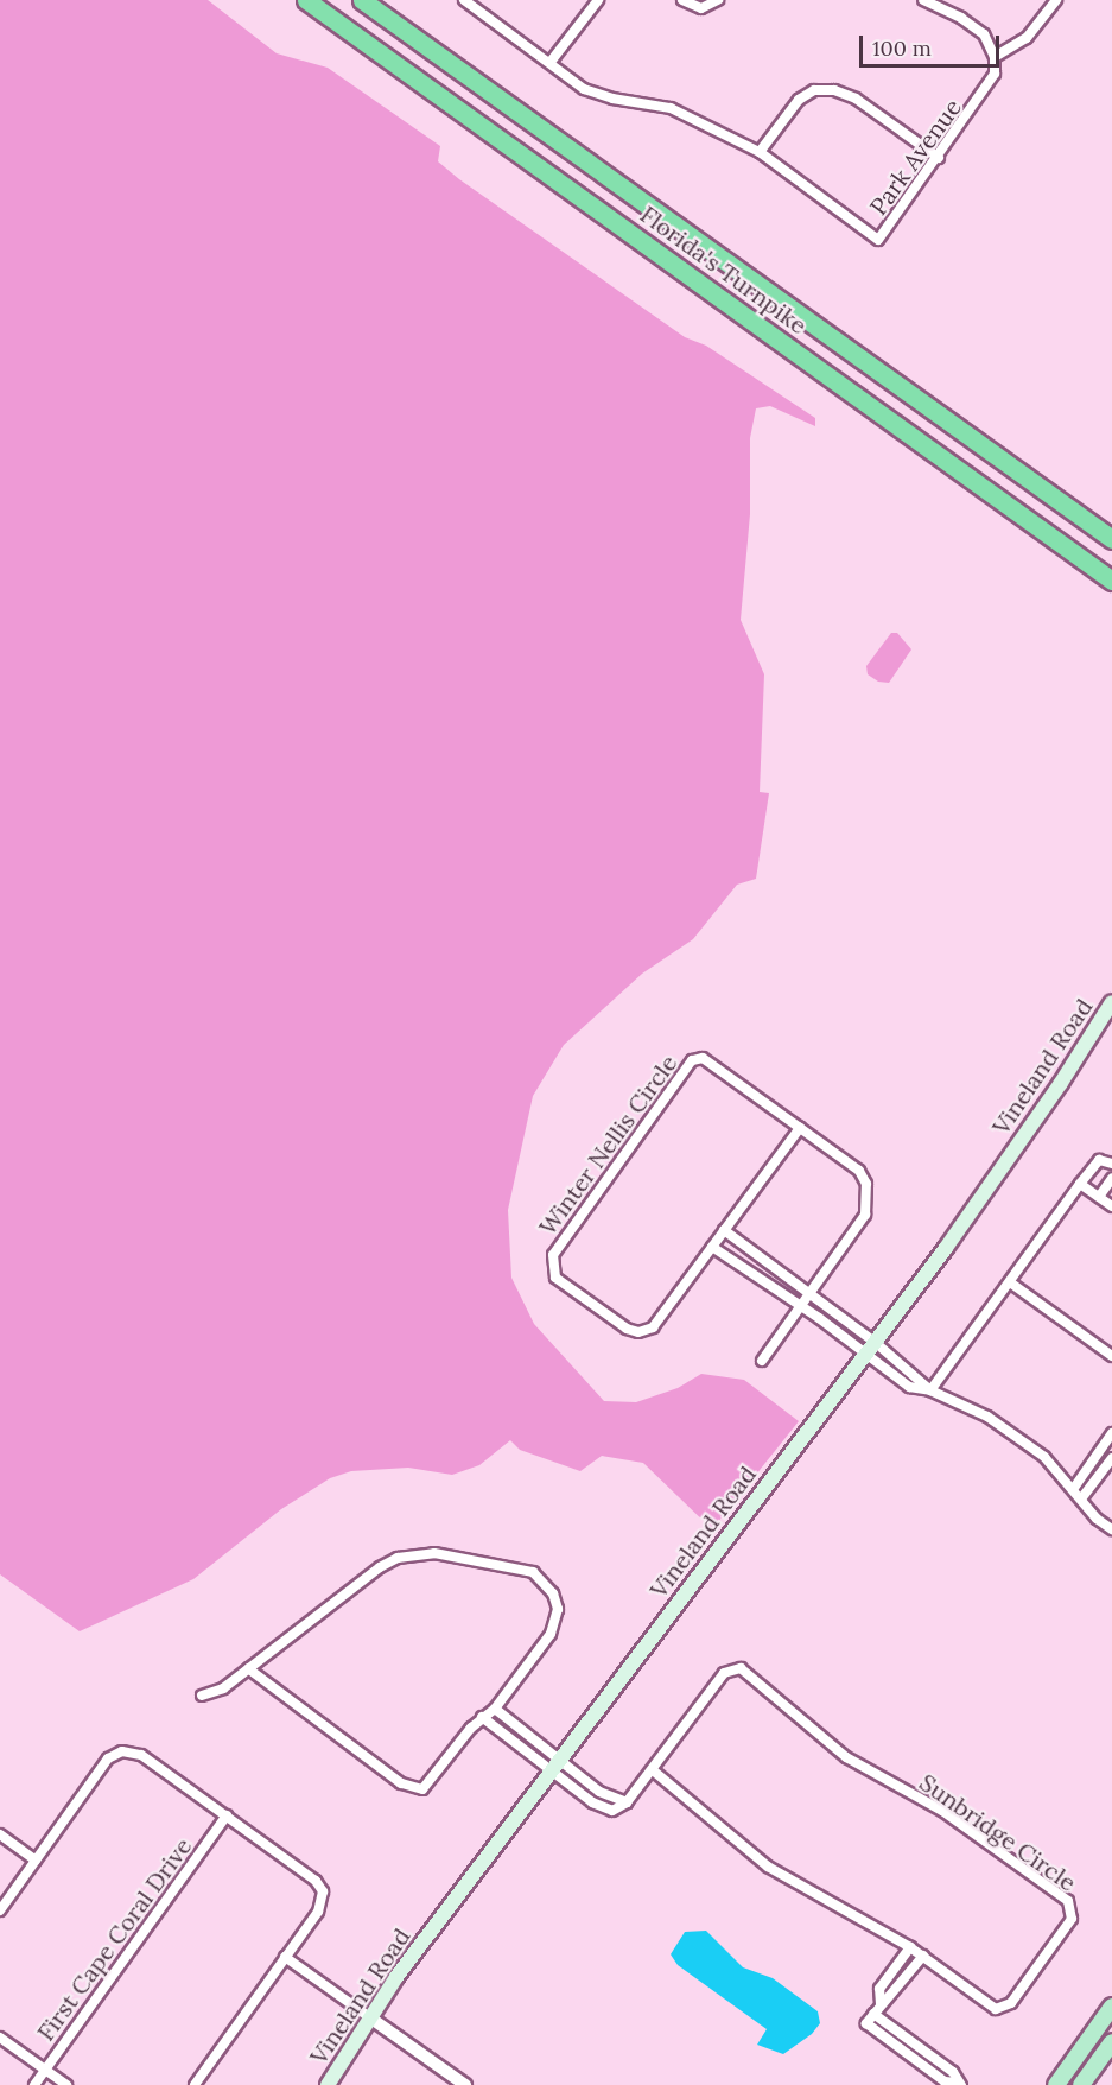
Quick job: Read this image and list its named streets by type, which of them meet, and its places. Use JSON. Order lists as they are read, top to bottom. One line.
{"streets":{"highway":["Florida's Turnpike"],"main road":["Vineland Road"],"street":["Park Avenue","Winter Nellis Circle","Sunbridge Circle","First Cape Coral Drive"]},"scale_bar":"100 m"}
